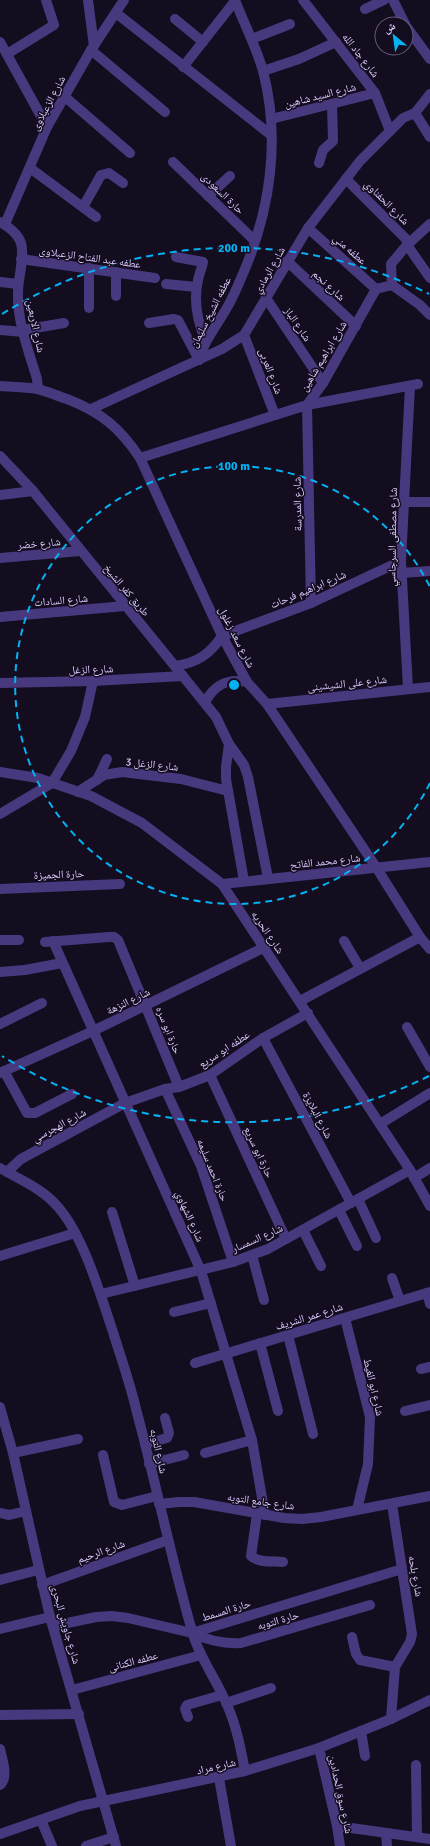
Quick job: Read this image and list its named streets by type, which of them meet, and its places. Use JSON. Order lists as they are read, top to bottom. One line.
{"streets":{"street":["شارع جاد الله","شارع السيد شاهين","شارع الزعبلاوى","حارة السعودى","شارع الحفناوي","عطفه مني","عطفه عبد الفتاح الزعبلاوى","شارع الرمادي","شارع نجم","عطفه الشيخ سليمان","شارع الباز","شارع الاربعين","شارع ابراهيم شاهين","شارع العربى","شارع المدرسة","شارع مصطفى السرجاسي","شارع خضر","شارع ابراهيم فرحات","طريق كفر الشيخ","شارع السادات","شارع سعد زغلول","شارع الزغل","شارع على الشيشينى","شارع الزغل 3","شارع محمد الفاتح","حارة الجميزة","شارع الحريه","شارع النزهة","حارة ابو سره","عطفه ابو سريع","شارع البلايزة","شارع الهجرسي","حارة ابو سريع","حارة احمد سليمه","شارع الشهاوي","شارع السمسار","شارع عمر الشريف","شارع ابو الغيط","شارع التوبه","شارع جامع التوبه","شارع الرحيم","شارع بلحه","حارة المسمط","حارة التوبه","شارع جاويش البحرى","عطفه الكنانى","شارع مراد","شارع سوق الحدادين"]},"crossings":[["شارع جاد الله","شارع السيد شاهين"],["شارع جاد الله","شارع الرمادي"],["شارع السيد شاهين","عطفه الشيخ سليمان"],["شارع الزعبلاوى","شارع الاربعين"],["حارة السعودى","عطفه الشيخ سليمان"],["شارع الحفناوي","شارع الرمادي"],["عطفه مني","شارع الرمادي"],["عطفه مني","شارع ابراهيم شاهين"],["عطفه عبد الفتاح الزعبلاوى","شارع الاربعين"],["شارع الرمادي","شارع نجم"],["شارع الرمادي","عطفه الشيخ سليمان"],["شارع الرمادي","شارع الباز"],["شارع الرمادي","شارع العربى"],["شارع الرمادي","شارع سعد زغلول"],["شارع نجم","شارع ابراهيم شاهين"],["شارع الباز","شارع ابراهيم شاهين"],["شارع الاربعين","شارع سعد زغلول"],["شارع ابراهيم شاهين","شارع العربى"],["شارع ابراهيم شاهين","شارع المدرسة"],["شارع ابراهيم شاهين","شارع مصطفى السرجاسي"],["شارع ابراهيم شاهين","شارع سعد زغلول"],["شارع المدرسة","شارع مصطفى السرجاسي"],["شارع المدرسة","شارع ابراهيم فرحات"],["شارع مصطفى السرجاسي","شارع ابراهيم فرحات"],["شارع مصطفى السرجاسي","شارع على الشيشينى"],["شارع خضر","طريق كفر الشيخ"],["شارع ابراهيم فرحات","شارع سعد زغلول"],["طريق كفر الشيخ","شارع السادات"],["طريق كفر الشيخ","شارع الزغل"],["طريق كفر الشيخ","شارع محمد الفاتح"],["شارع سعد زغلول","شارع على الشيشينى"],["شارع سعد زغلول","شارع محمد الفاتح"],["شارع الزغل 3","شارع الحريه"],["شارع محمد الفاتح","شارع الحريه"],["شارع الحريه","شارع النزهة"],["شارع الحريه","عطفه ابو سريع"],["شارع الحريه","شارع السمسار"],["شارع النزهة","حارة ابو سره"],["شارع النزهة","شارع الشهاوي"],["حارة ابو سره","عطفه ابو سريع"],["حارة ابو سره","شارع الشهاوي"],["عطفه ابو سريع","شارع البلايزة"],["عطفه ابو سريع","شارع الهجرسي"],["عطفه ابو سريع","حارة ابو سريع"],["عطفه ابو سريع","حارة احمد سليمه"],["عطفه ابو سريع","شارع الشهاوي"],["شارع البلايزة","شارع السمسار"],["شارع الهجرسي","شارع الشهاوي"],["شارع الهجرسي","شارع التوبه"],["حارة ابو سريع","شارع السمسار"],["حارة احمد سليمه","شارع السمسار"],["شارع الشهاوي","شارع السمسار"],["شارع الشهاوي","شارع عمر الشريف"],["شارع الشهاوي","شارع جامع التوبه"],["شارع السمسار","شارع التوبه"],["شارع عمر الشريف","شارع ابو الغيط"],["شارع ابو الغيط","شارع جامع التوبه"],["شارع التوبه","شارع جامع التوبه"],["شارع التوبه","شارع الرحيم"],["شارع التوبه","حارة المسمط"],["شارع التوبه","حارة التوبه"],["شارع التوبه","عطفه الكنانى"],["شارع التوبه","شارع مراد"],["شارع جامع التوبه","شارع بلحه"],["شارع الرحيم","شارع جاويش البحرى"],["شارع بلحه","حارة المسمط"],["شارع بلحه","شارع مراد"],["حارة المسمط","حارة التوبه"],["حارة المسمط","شارع جاويش البحرى"],["شارع جاويش البحرى","عطفه الكنانى"],["شارع جاويش البحرى","شارع مراد"],["شارع مراد","شارع سوق الحدادين"]],"north":"top left","rings":["200 m","100 m"]}
